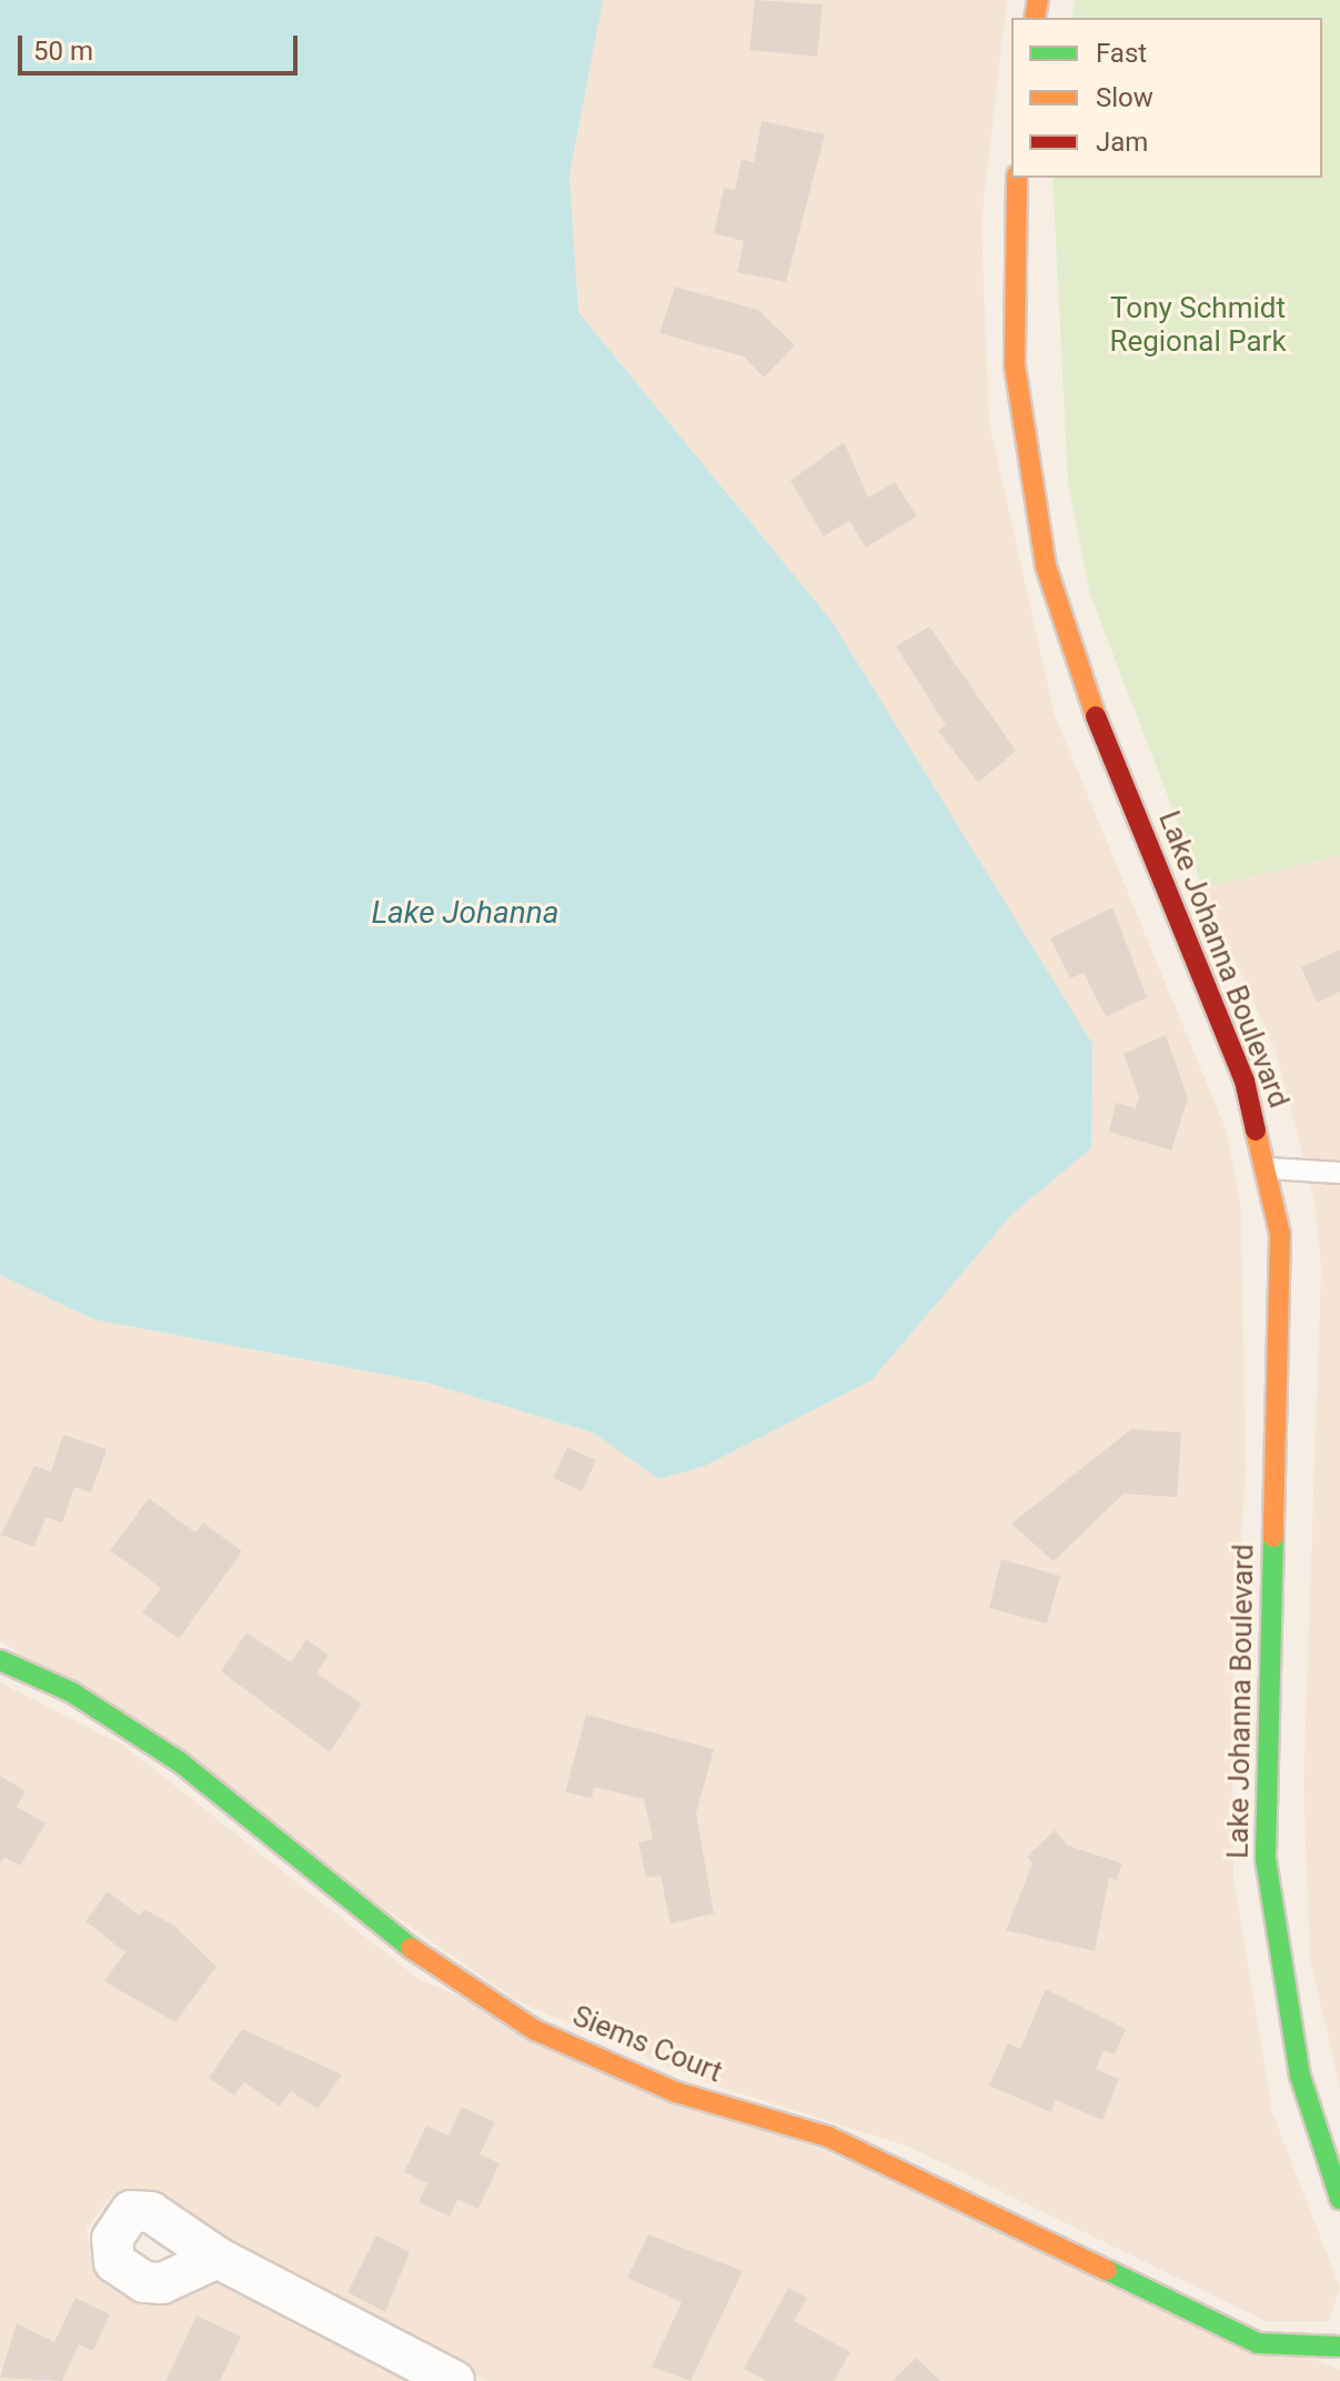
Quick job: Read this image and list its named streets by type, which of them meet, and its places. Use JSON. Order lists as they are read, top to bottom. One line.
{"streets":{"street":["Lake Johanna Boulevard","Siems Court"]},"water":["Lake Johanna"],"parks":["Tony Schmidt Regional Park"],"legend":["Fast","Slow","Jam"],"scale_bar":"50 m"}
